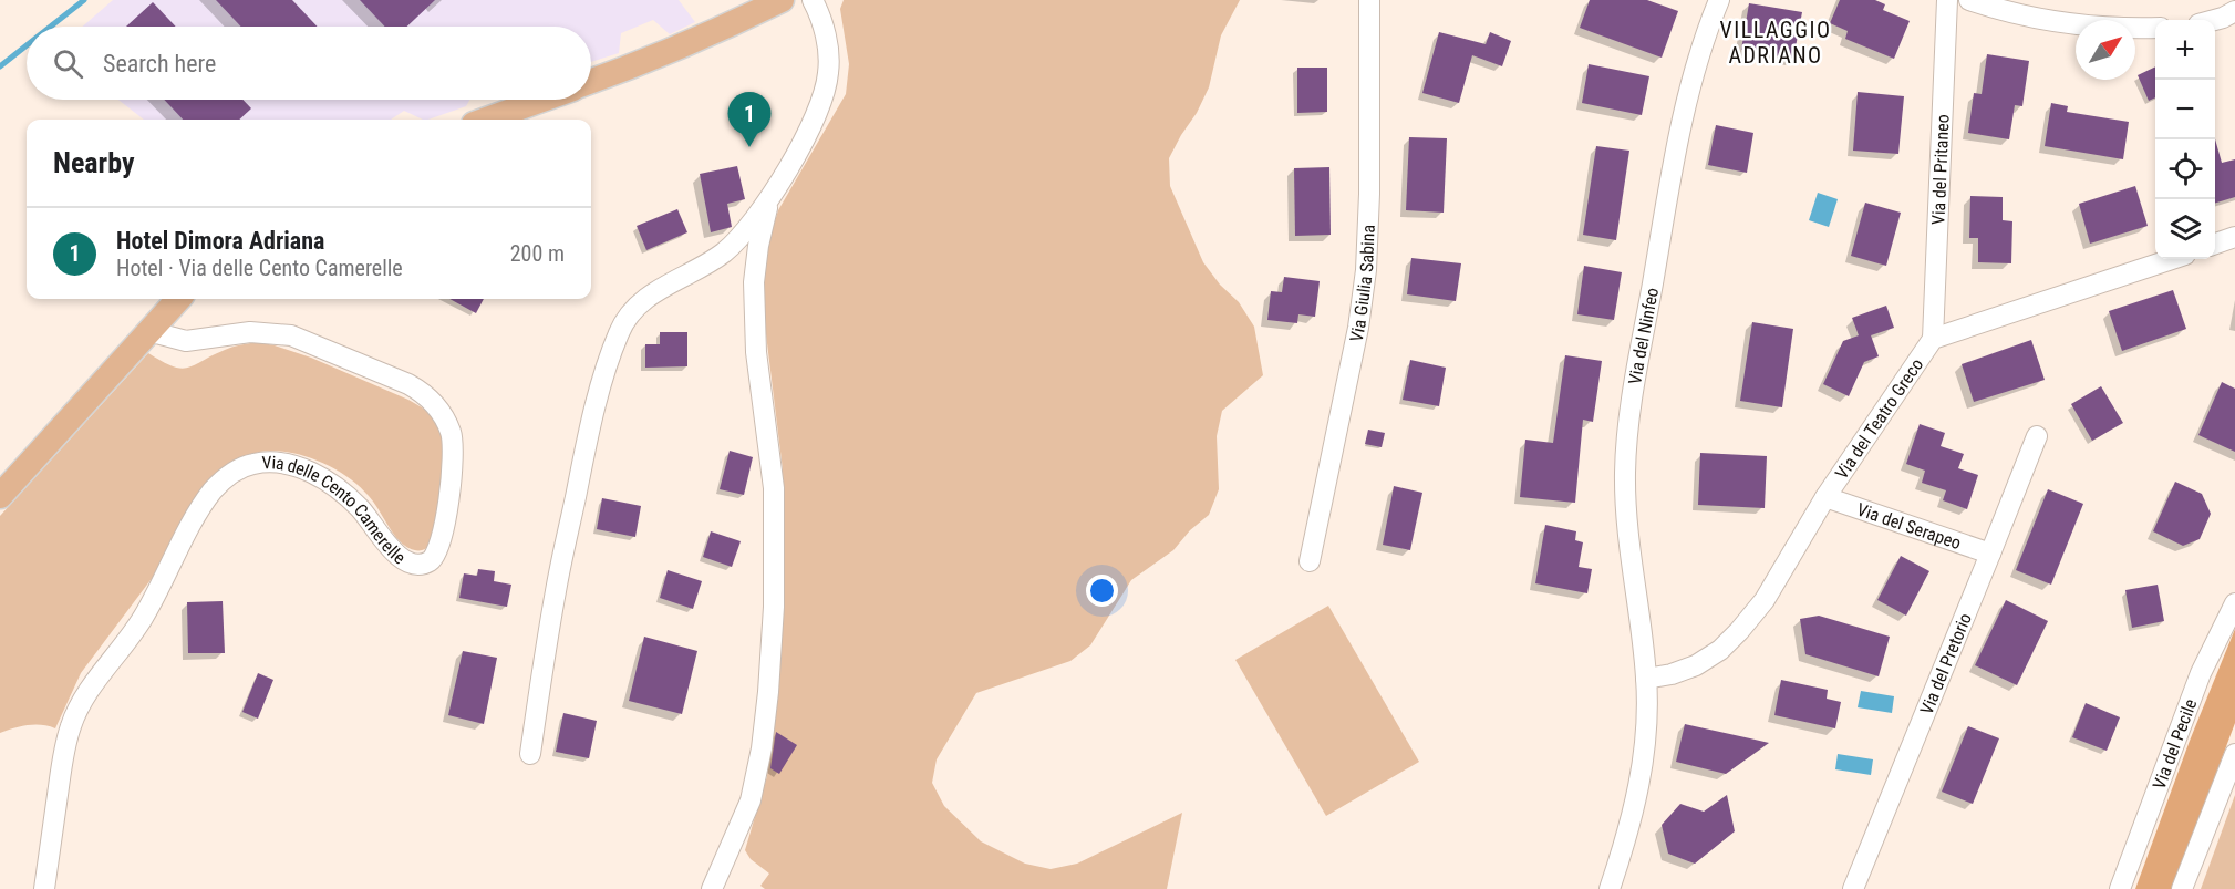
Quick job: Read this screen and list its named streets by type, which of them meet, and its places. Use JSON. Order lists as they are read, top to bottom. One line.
{"streets":{"street":["Via del Pritaneo","Via Giulia Sabina","Via del Ninfeo","Via del Teatro Greco","Via delle Cento Camerelle","Via del Serapeo","Via del Pretorio","Via del Pecile"]},"crossings":[["Via del Pritaneo","Via del Teatro Greco"],["Via del Ninfeo","Via del Teatro Greco"],["Via del Teatro Greco","Via del Serapeo"],["Via del Serapeo","Via del Pretorio"]],"districts":["VILLAGGIO ADRIANO"],"north":"top right","page":{"map_buttons":["+","−"],"search":"Search here","pins":"1","heading":"Nearby","list":[{"mark":"1","name":"Hotel Dimora Adriana","note":"Hotel · Via delle Cento Camerelle","value":"200 m"}]}}
